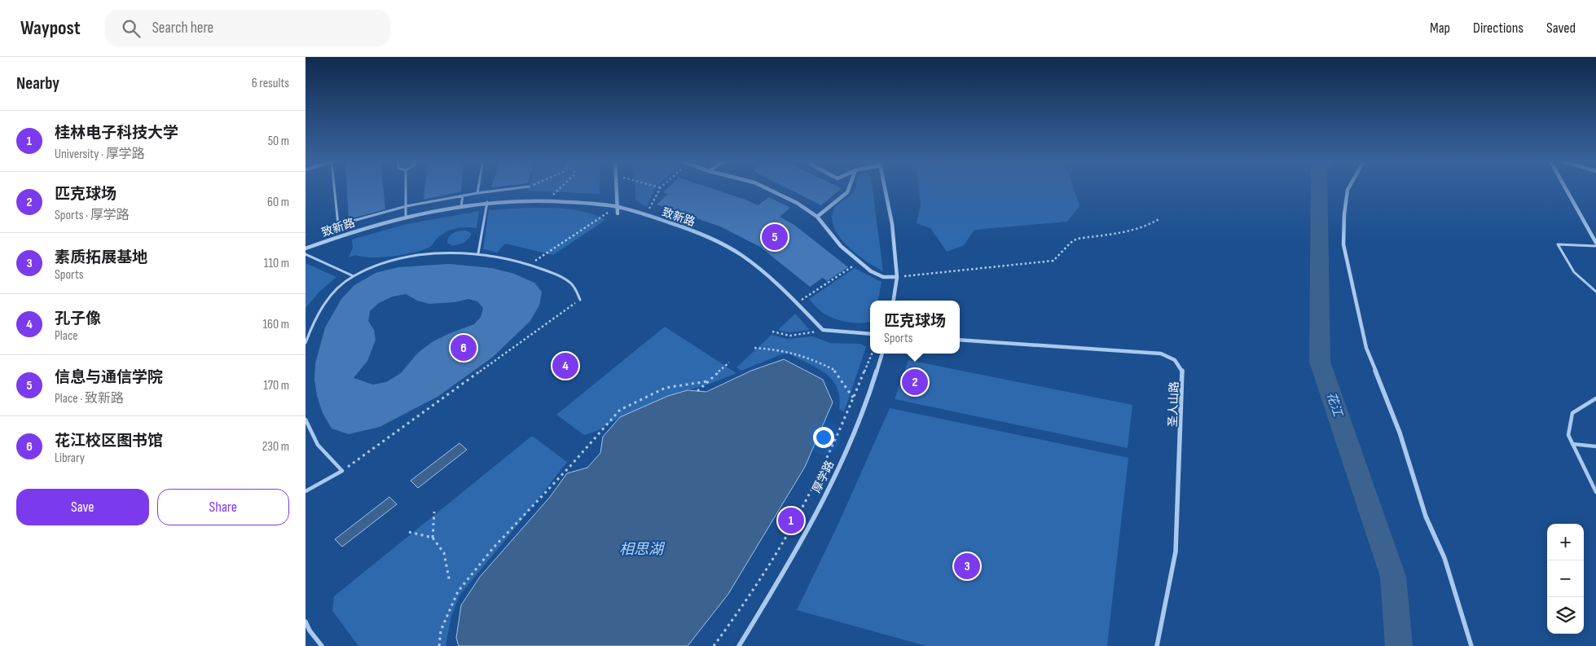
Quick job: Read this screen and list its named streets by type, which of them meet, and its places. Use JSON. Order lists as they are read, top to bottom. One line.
{"streets":{"street":["致新路","圣人山路","厚学路"]},"water":["花江","相思湖"],"page":{"header":"Waypost","search":"Search here","nav":["Map","Directions","Saved"],"heading":["Nearby","6 results"],"list":[{"mark":"1","name":"桂林电子科技大学","note":"University · 厚学路","value":"50 m"},{"mark":"2","name":"匹克球场","note":"Sports · 厚学路","value":"60 m"},{"mark":"3","name":"素质拓展基地","note":"Sports","value":"110 m"},{"mark":"4","name":"孔子像","note":"Place","value":"160 m"},{"mark":"5","name":"信息与通信学院","note":"Place · 致新路","value":"170 m"},{"mark":"6","name":"花江校区图书馆","note":"Library","value":"230 m"}],"pins":["5","6","4","2","1","3"],"popup":["匹克球场","Sports"],"buttons":["Save","Share"],"map_buttons":["+","−"]}}
